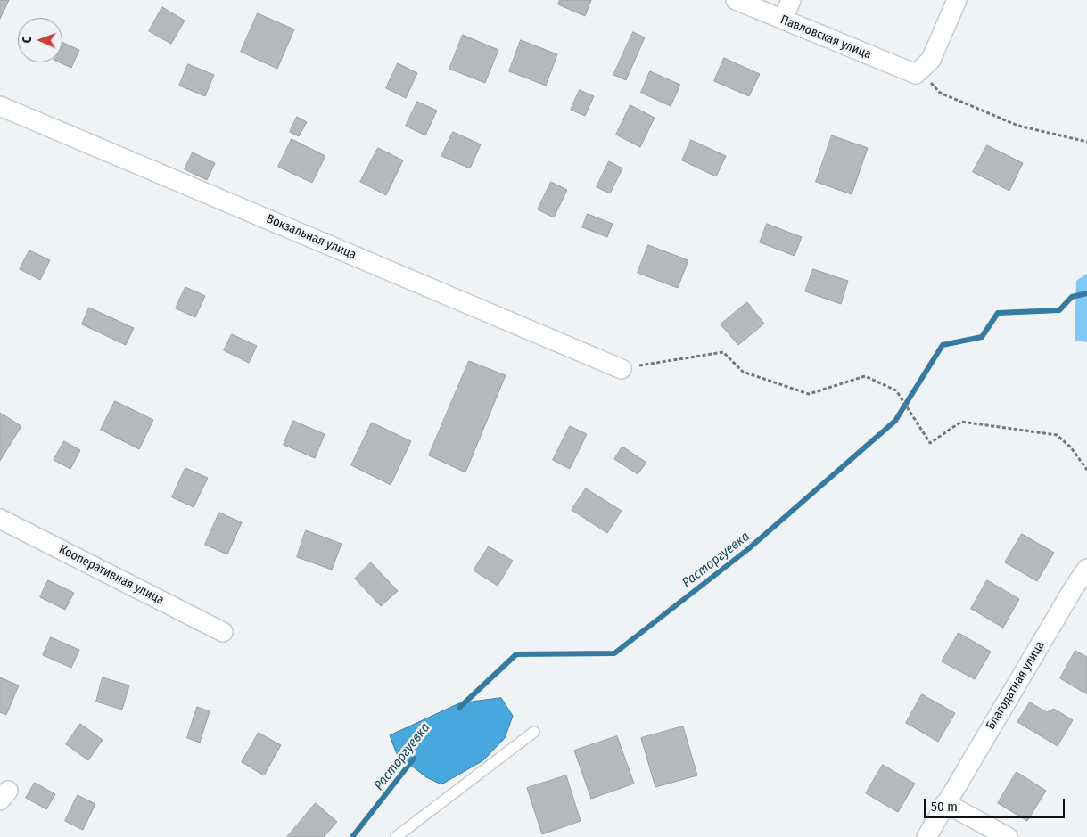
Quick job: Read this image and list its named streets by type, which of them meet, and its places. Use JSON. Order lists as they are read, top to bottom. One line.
{"streets":{"street":["Павловская улица","Вокзальная улица","Кооперативная улица","Благодатная улица"]},"water":["Расторгуевка"],"scale_bar":"50 m","north":"left"}
